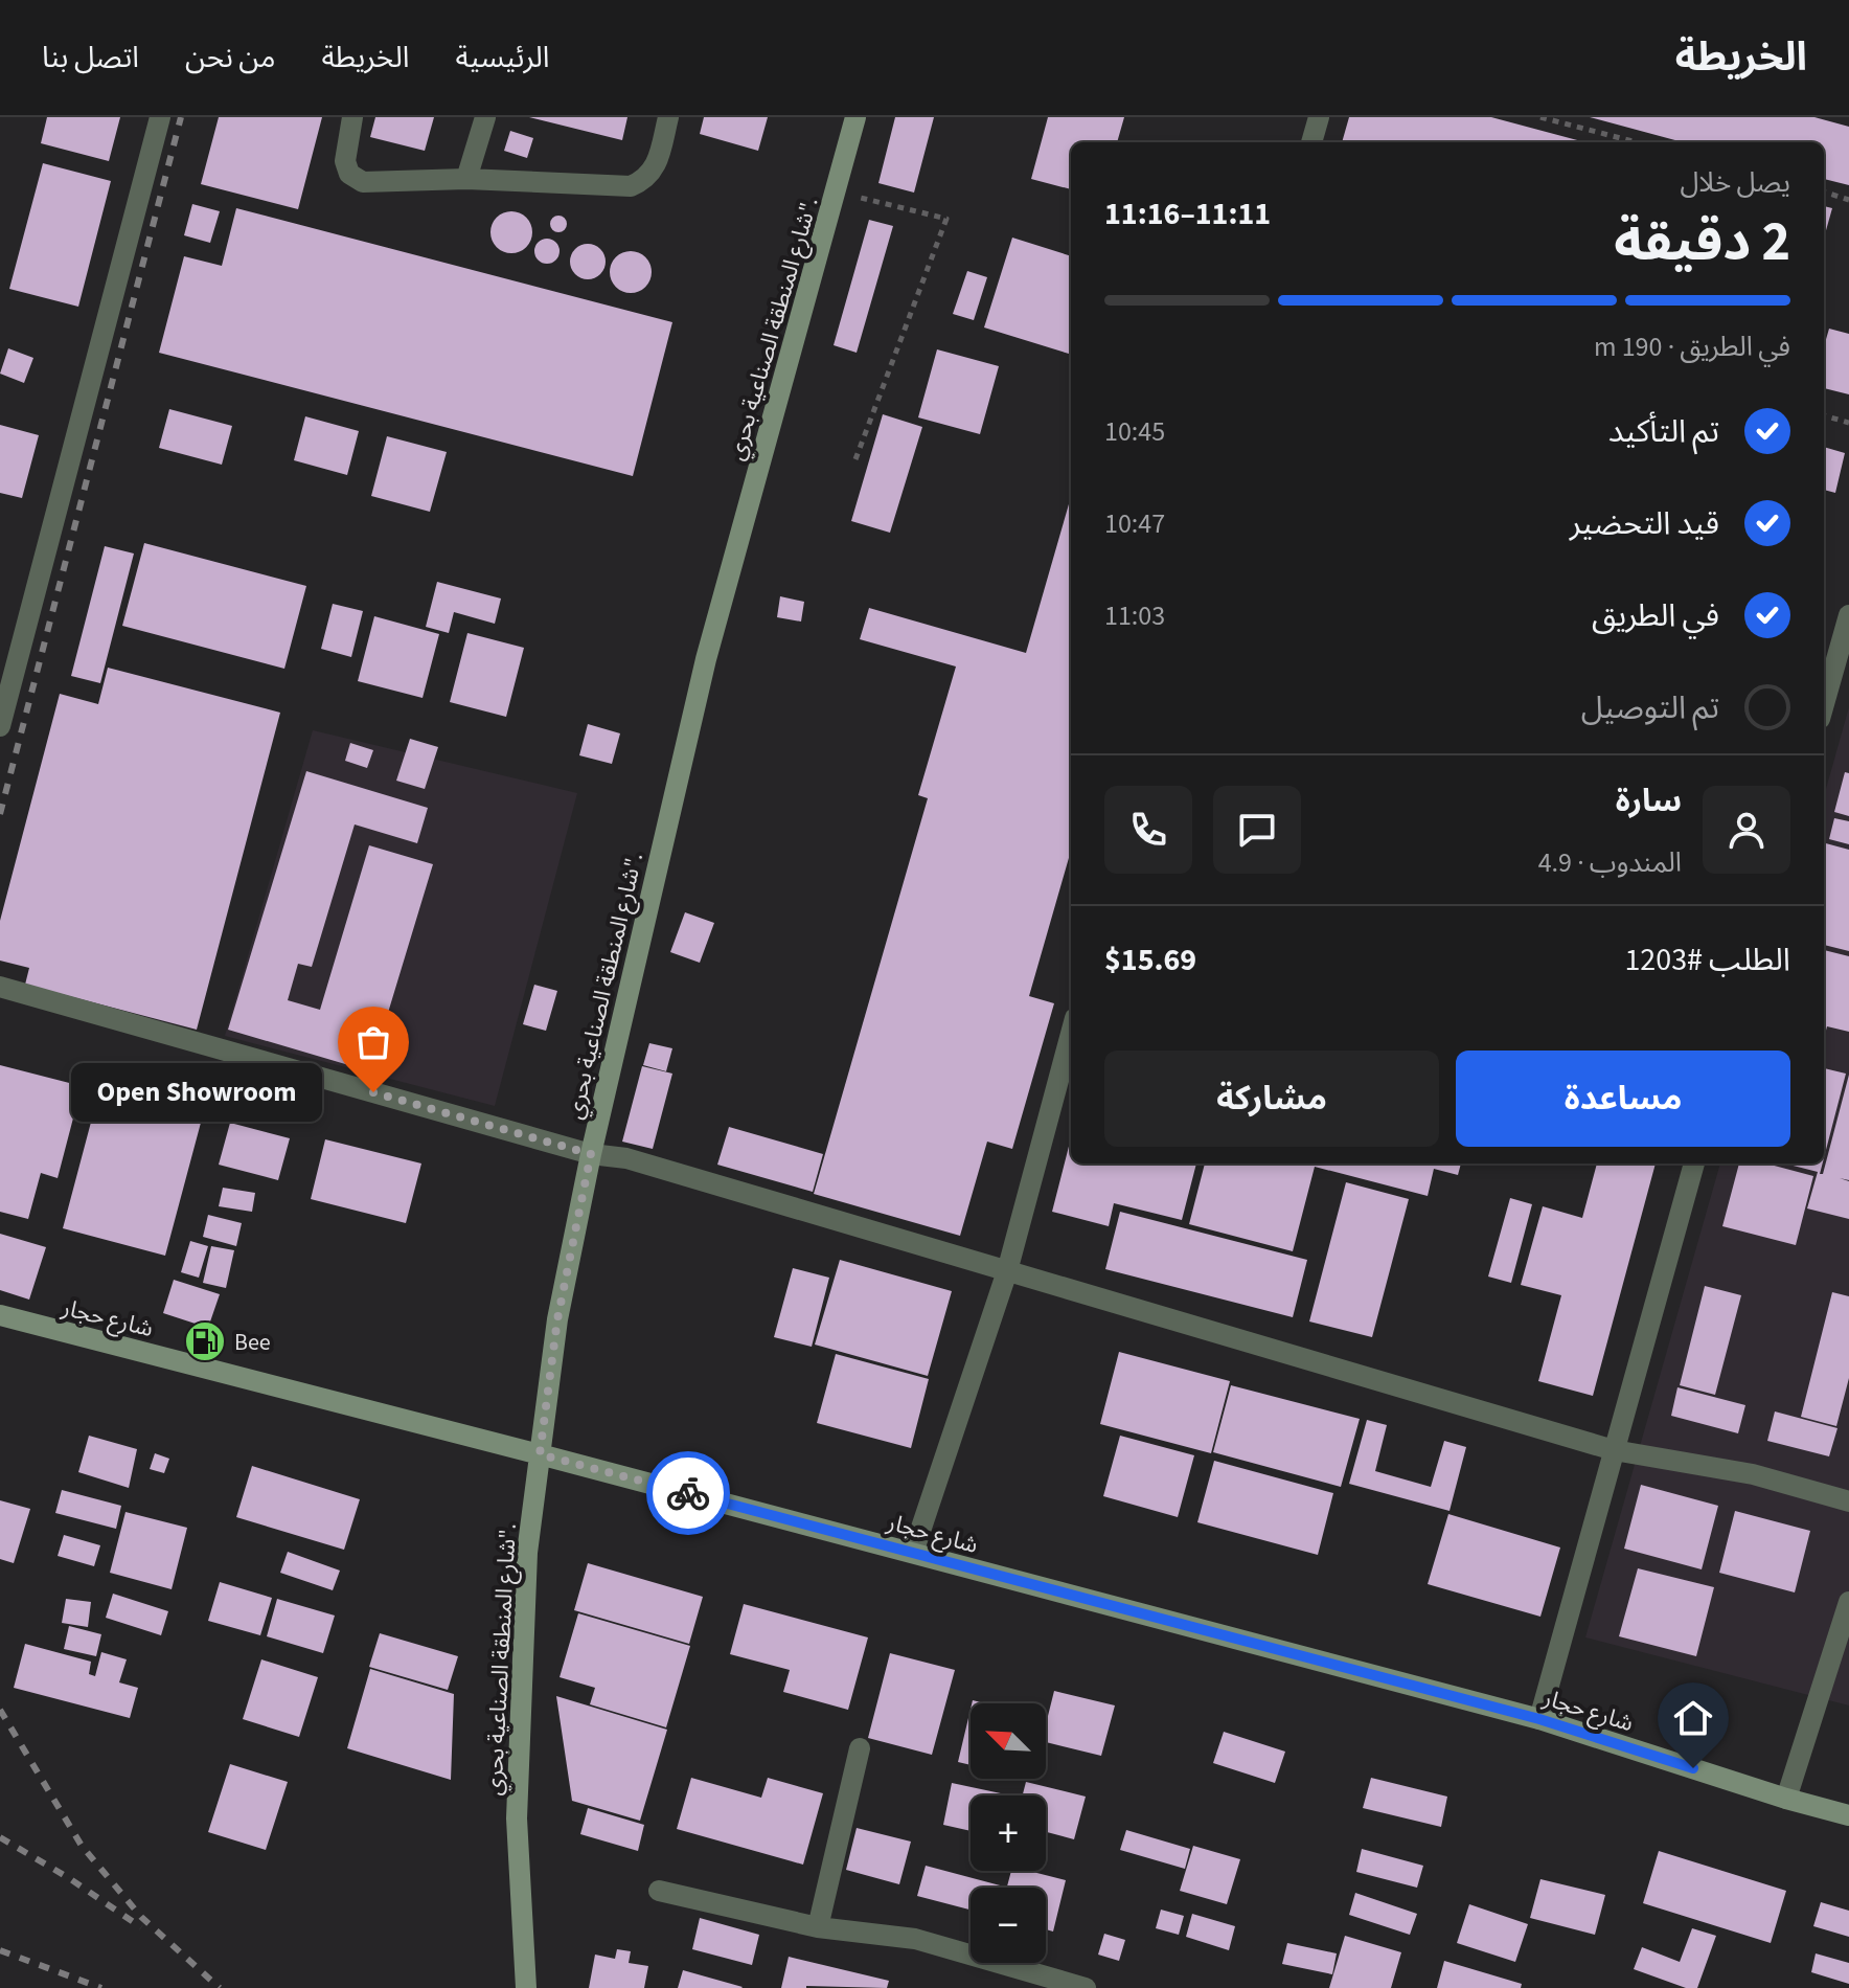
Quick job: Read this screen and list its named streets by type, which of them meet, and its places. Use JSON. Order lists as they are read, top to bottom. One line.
{"streets":{"street":["شارع المنطقة الصناعية بحري\".","شارع حجار"]},"crossings":[["شارع المنطقة الصناعية بحري\".","شارع حجار"]],"places":{"other":["Open Showroom"],"fuel station":["Bee"]},"north":"top left","page":{"header":"الخريطة","nav":["الرئيسية","الخريطة","من نحن","اتصل بنا"],"heading":["2 دقيقة","يصل خلال","11:11–11:16"],"panel":["سارة","المندوب · 4.9","الطلب #1203","$15.69"],"bar":"في الطريق · 190 m","list":[["تم التأكيد","10:45"],["قيد التحضير","10:47"],["في الطريق","11:03"],"تم التوصيل"],"buttons":["مساعدة","مشاركة"],"bubble":"Open Showroom","map_buttons":["+","−"]}}
